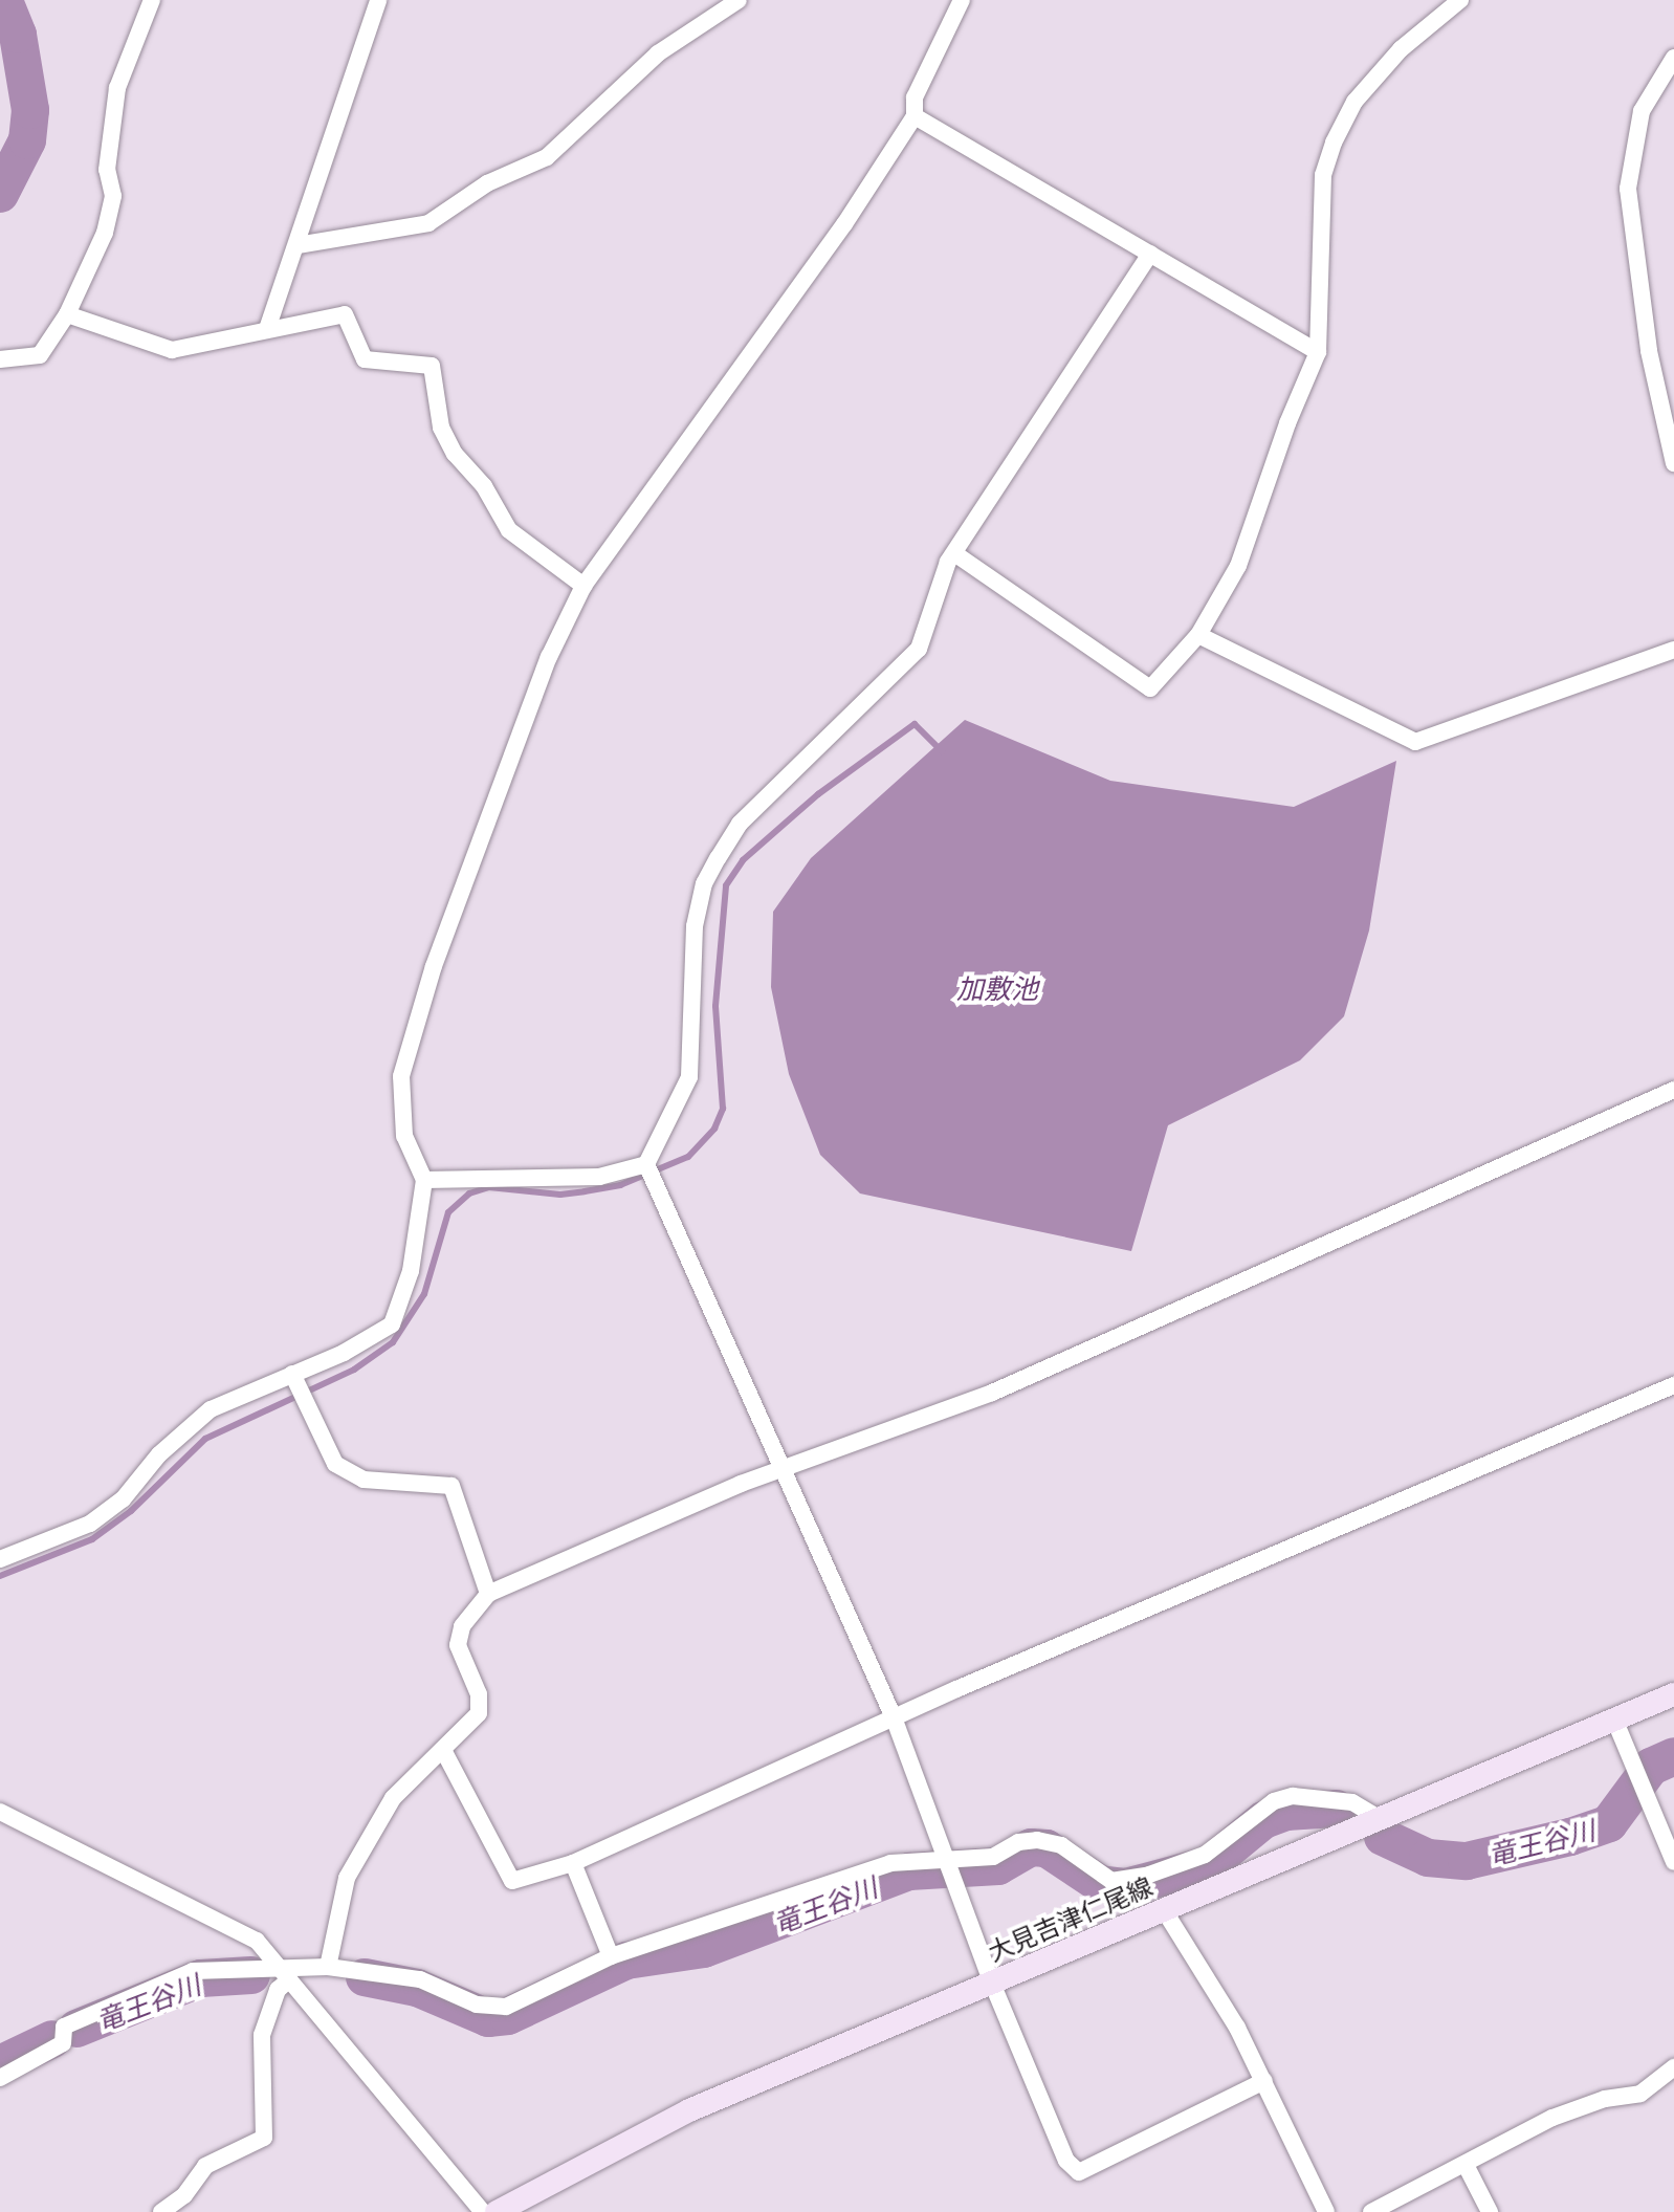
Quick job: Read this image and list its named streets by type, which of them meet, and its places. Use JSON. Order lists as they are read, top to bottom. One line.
{"streets":{"main road":["大見吉津仁尾線"]},"water":["加敷池","竜王谷川"]}
